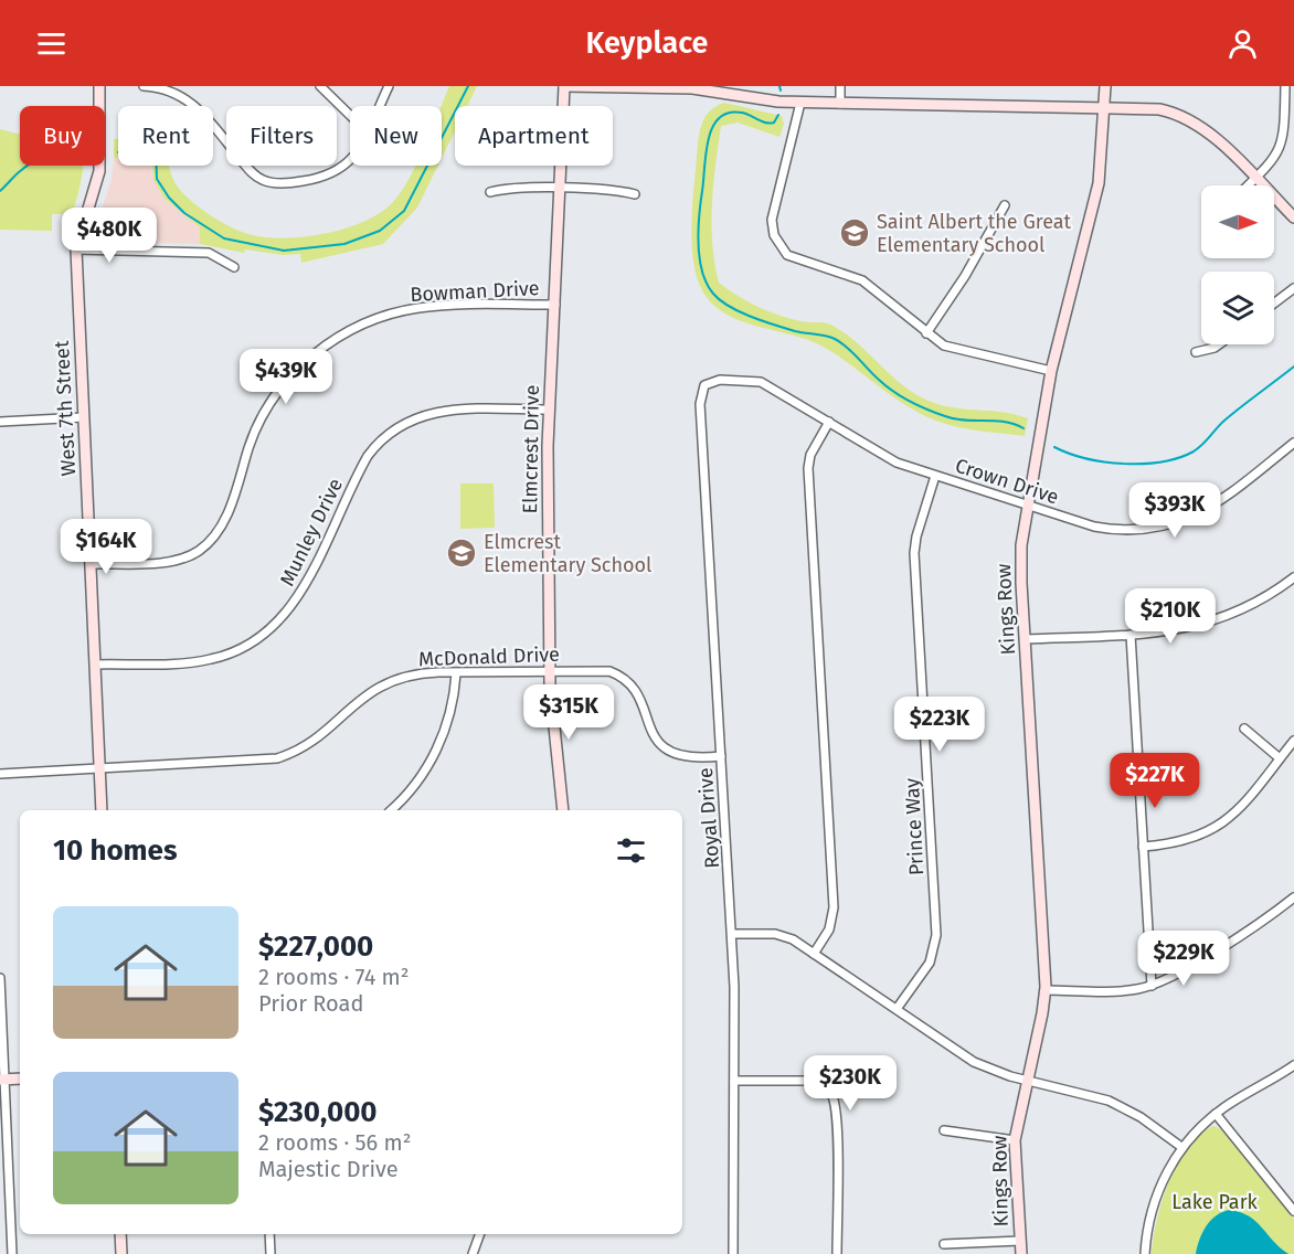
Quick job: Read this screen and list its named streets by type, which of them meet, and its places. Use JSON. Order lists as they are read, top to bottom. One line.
{"streets":{"main road":["West 7th Street","Elmcrest Drive","Kings Row"],"street":["Bowman Drive","Crown Drive","Munley Drive","McDonald Drive","Royal Drive","Prince Way"]},"crossings":[["Bowman Drive","West 7th Street"],["Bowman Drive","Elmcrest Drive"],["West 7th Street","Munley Drive"],["West 7th Street","McDonald Drive"],["Elmcrest Drive","Munley Drive"],["Elmcrest Drive","McDonald Drive"],["Crown Drive","Kings Row"],["Crown Drive","Royal Drive"],["Crown Drive","Prince Way"],["McDonald Drive","Royal Drive"]],"parks":["Lake Park"],"places":{"school or university":["Saint Albert the Great Elementary School","Elmcrest Elementary School"]},"north":"right","page":{"header":"Keyplace","chip":["Buy","Rent","Filters","New","Apartment"],"price":["$480K","$439K","$393K","$164K","$210K","$315K","$223K","$227K","$229K","$230K"],"heading":"10 homes","list":[{"name":"$227,000","note":"2 rooms · 74 m² · Prior Road"},{"name":"$230,000","note":"2 rooms · 56 m² · Majestic Drive"}]}}
